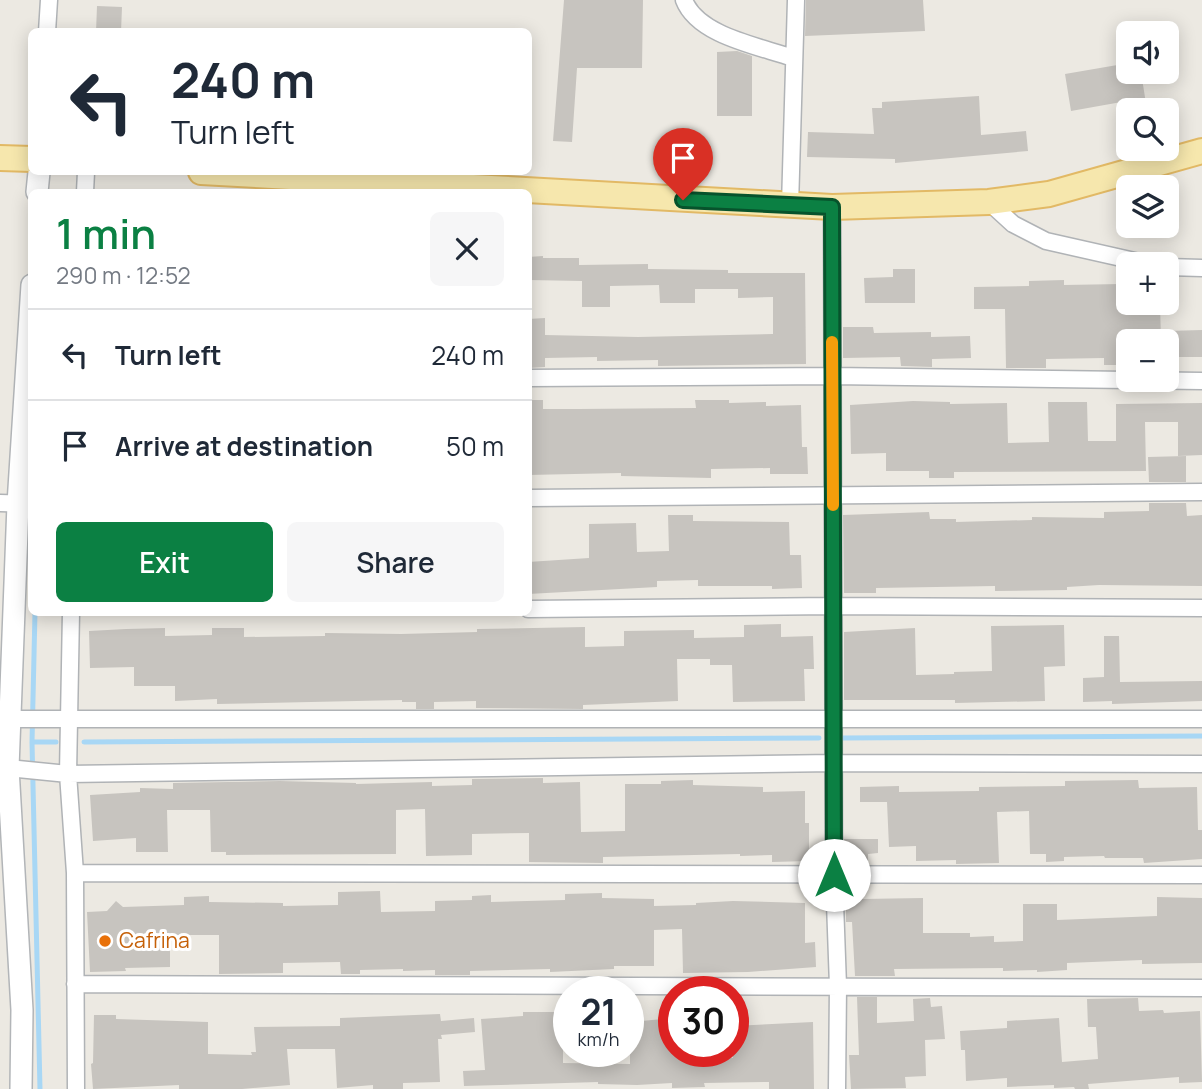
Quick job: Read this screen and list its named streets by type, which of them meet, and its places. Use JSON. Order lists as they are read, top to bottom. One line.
{"places":["Cafrina"],"page":{"map_buttons":["+","−"],"turn":["240 m","Turn left"],"heading":["1 min","290 m · 12:52"],"list":[{"name":"Turn left","value":"240 m"},{"name":"Arrive at destination","value":"50 m"}],"buttons":["Exit","Share"],"speed":"21 km/h","limit":"30"}}
